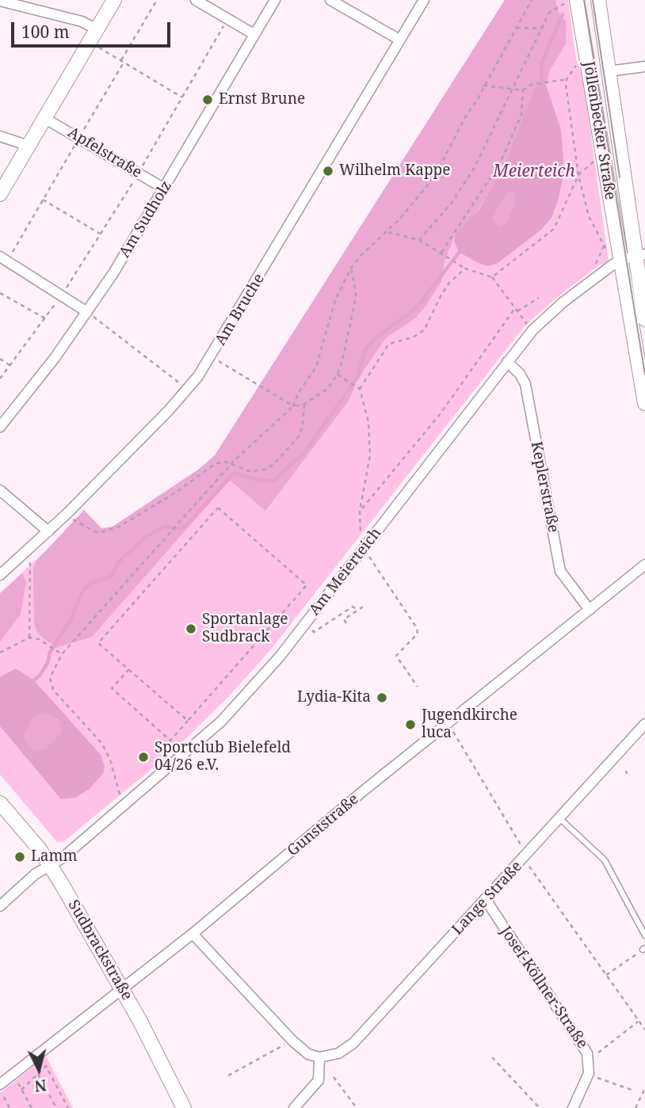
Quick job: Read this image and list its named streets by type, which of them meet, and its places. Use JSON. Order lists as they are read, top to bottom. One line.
{"streets":{"main road":["Jöllenbecker Straße","Sudbrackstraße"],"street":["Apfelstraße","Am Sudholz","Am Bruche","Keplerstraße","Am Meierteich","Gunststraße","Lange Straße","Josef-Köllner-Straße"]},"crossings":[["Jöllenbecker Straße","Am Meierteich"],["Apfelstraße","Am Sudholz"],["Keplerstraße","Am Meierteich"],["Keplerstraße","Gunststraße"],["Am Meierteich","Sudbrackstraße"],["Gunststraße","Sudbrackstraße"],["Lange Straße","Josef-Köllner-Straße"]],"water":["Meierteich"],"places":["Ernst Brune","Wilhelm Kappe","Sportanlage Sudbrack","Lydia-Kita","Jugendkirche luca","Sportclub Bielefeld 04/26 e.V.","Lamm"],"scale_bar":"100 m","north":"bottom"}
